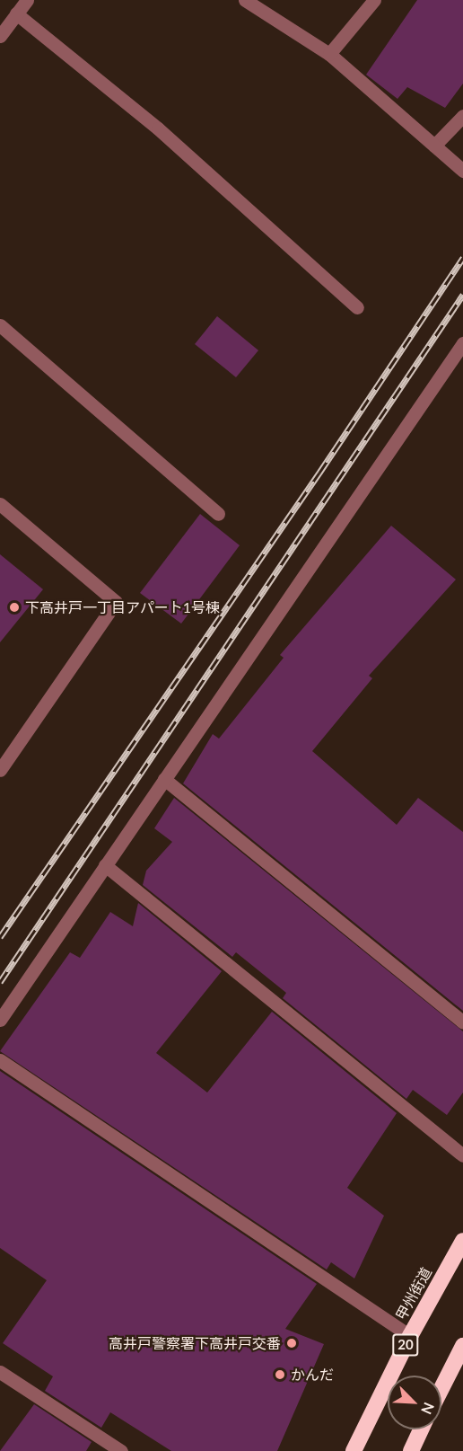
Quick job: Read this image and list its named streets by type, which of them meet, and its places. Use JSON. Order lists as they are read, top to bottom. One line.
{"streets":{"highway":["甲州街道","20"]},"places":["下高井戸一丁目アパート1号棟","高井戸警察署下高井戸交番","かんだ"],"north":"bottom right"}
